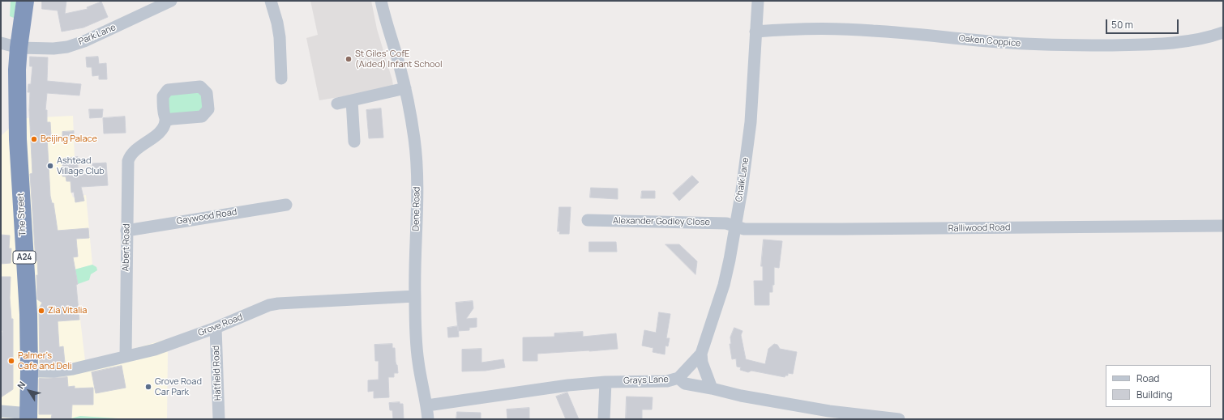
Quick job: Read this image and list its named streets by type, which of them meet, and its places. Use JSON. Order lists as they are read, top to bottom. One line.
{"streets":{"highway":["The Street","A24"],"street":["Park Lane","Oaken Coppice","Chalk Lane","Dene Road","Gaywood Road","Alexander Godley Close","Ralliwood Road","Albert Road","Grove Road","Hatfield Road","Grays Lane"]},"crossings":[["Park Lane","The Street"],["Park Lane","A24"],["Oaken Coppice","Chalk Lane"],["Chalk Lane","Alexander Godley Close"],["Chalk Lane","Ralliwood Road"],["Chalk Lane","Grays Lane"],["Dene Road","Grove Road"],["Dene Road","Grays Lane"],["The Street","A24"],["The Street","Grove Road"],["Gaywood Road","Albert Road"],["Alexander Godley Close","Ralliwood Road"],["Albert Road","Grove Road"],["Grove Road","Hatfield Road"]],"places":["St Giles' CofE (Aided) Infant School","Beijing Palace","Ashtead Village Club","Zia Vitalia","Palmer's Cafe and Deli","Grove Road Car Park"],"legend":["Road","Building"],"scale_bar":"50 m","north":"top left"}
